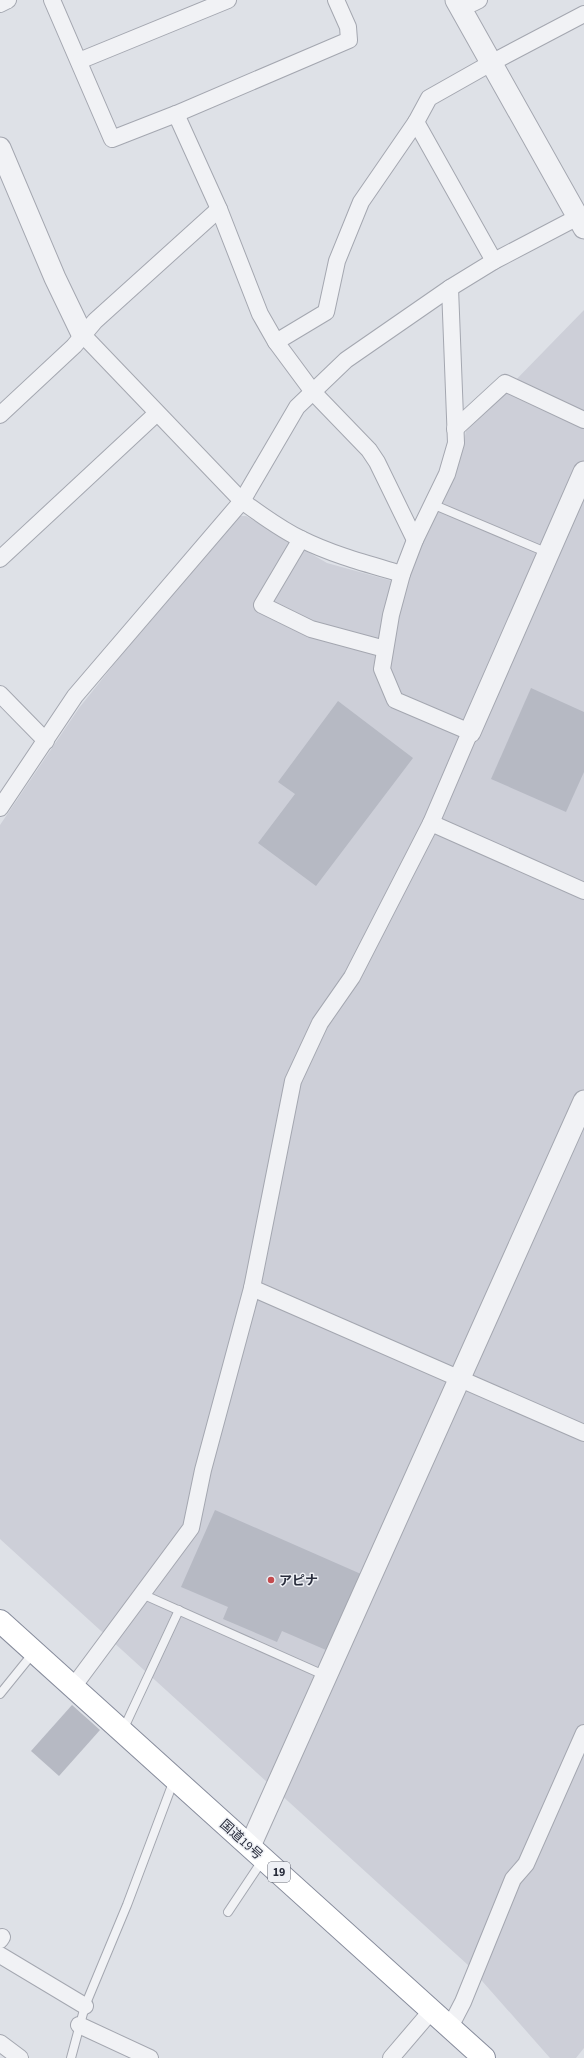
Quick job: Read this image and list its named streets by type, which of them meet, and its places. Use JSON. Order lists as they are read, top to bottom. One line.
{"streets":{"highway":["国道19号","19"]},"places":["アピナ"]}
